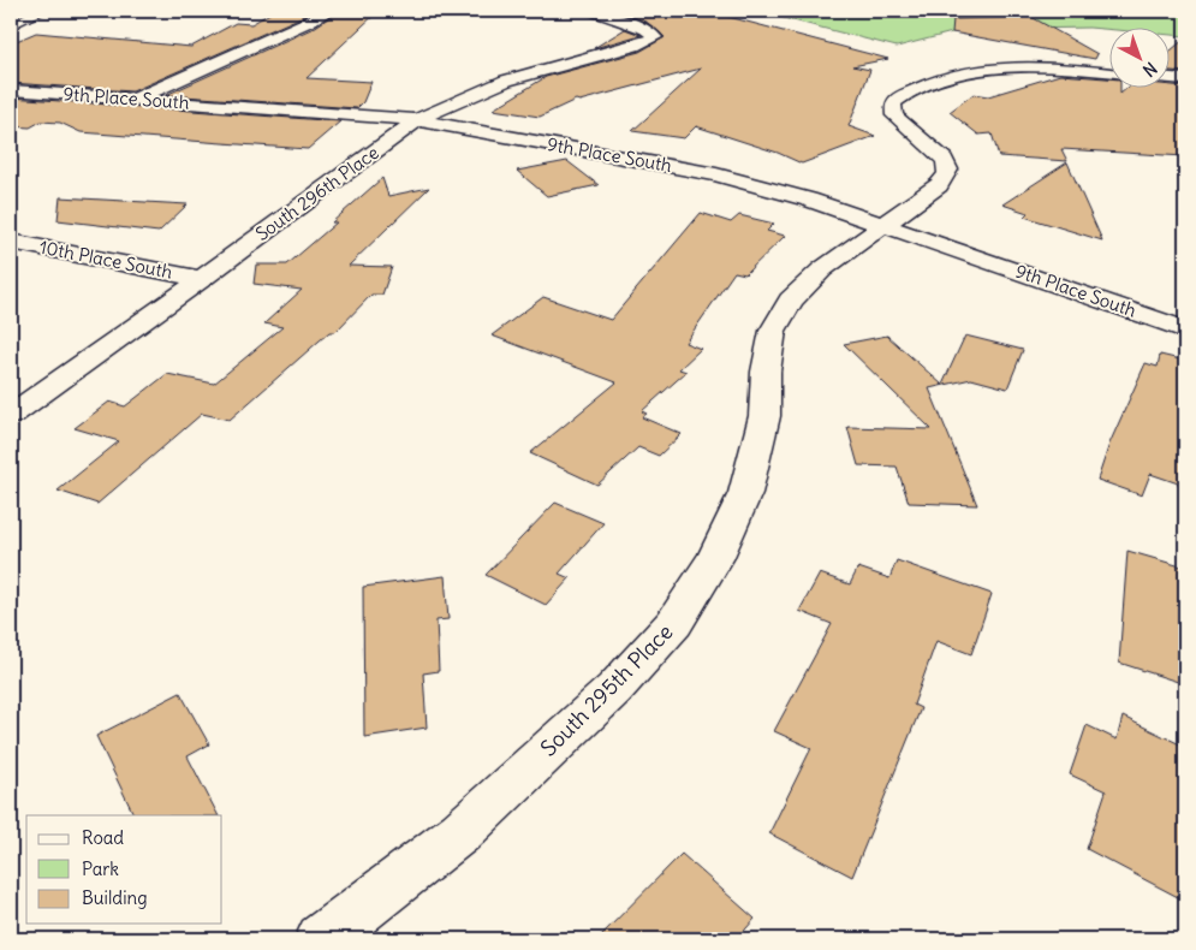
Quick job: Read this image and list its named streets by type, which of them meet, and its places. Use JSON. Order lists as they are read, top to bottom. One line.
{"streets":{"street":["9th Place South","South 296th Place","10th Place South","South 295th Place"]},"crossings":[["9th Place South","South 296th Place"],["9th Place South","South 295th Place"],["South 296th Place","10th Place South"]],"legend":["Road","Park","Building"],"north":"bottom right"}
